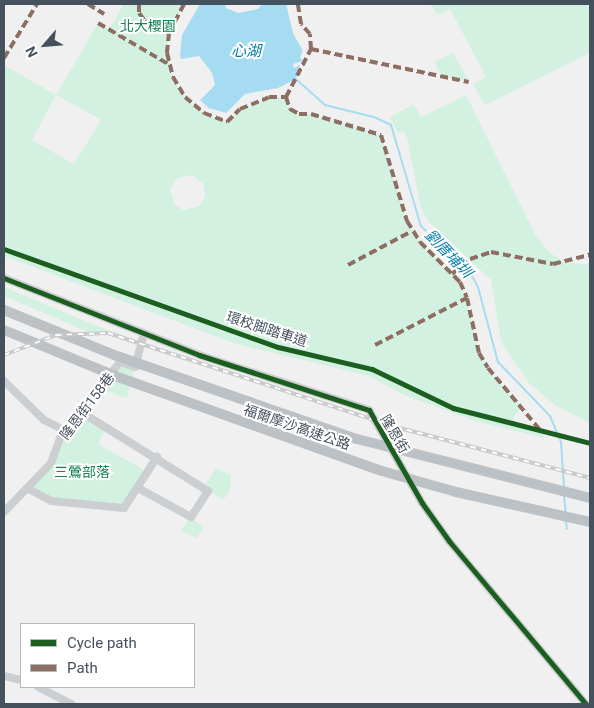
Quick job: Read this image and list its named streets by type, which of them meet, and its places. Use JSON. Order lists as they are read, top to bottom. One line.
{"streets":{"highway":["福爾摩沙高速公路"],"street":["隆恩街158巷","隆恩街"],"cycle path":["環校脚踏車道"]},"crossings":[["隆恩街158巷","福爾摩沙高速公路"]],"water":["心湖","劉厝埔圳"],"parks":["北大櫻園","三鶯部落"],"legend":["Cycle path","Path"],"north":"bottom left"}
